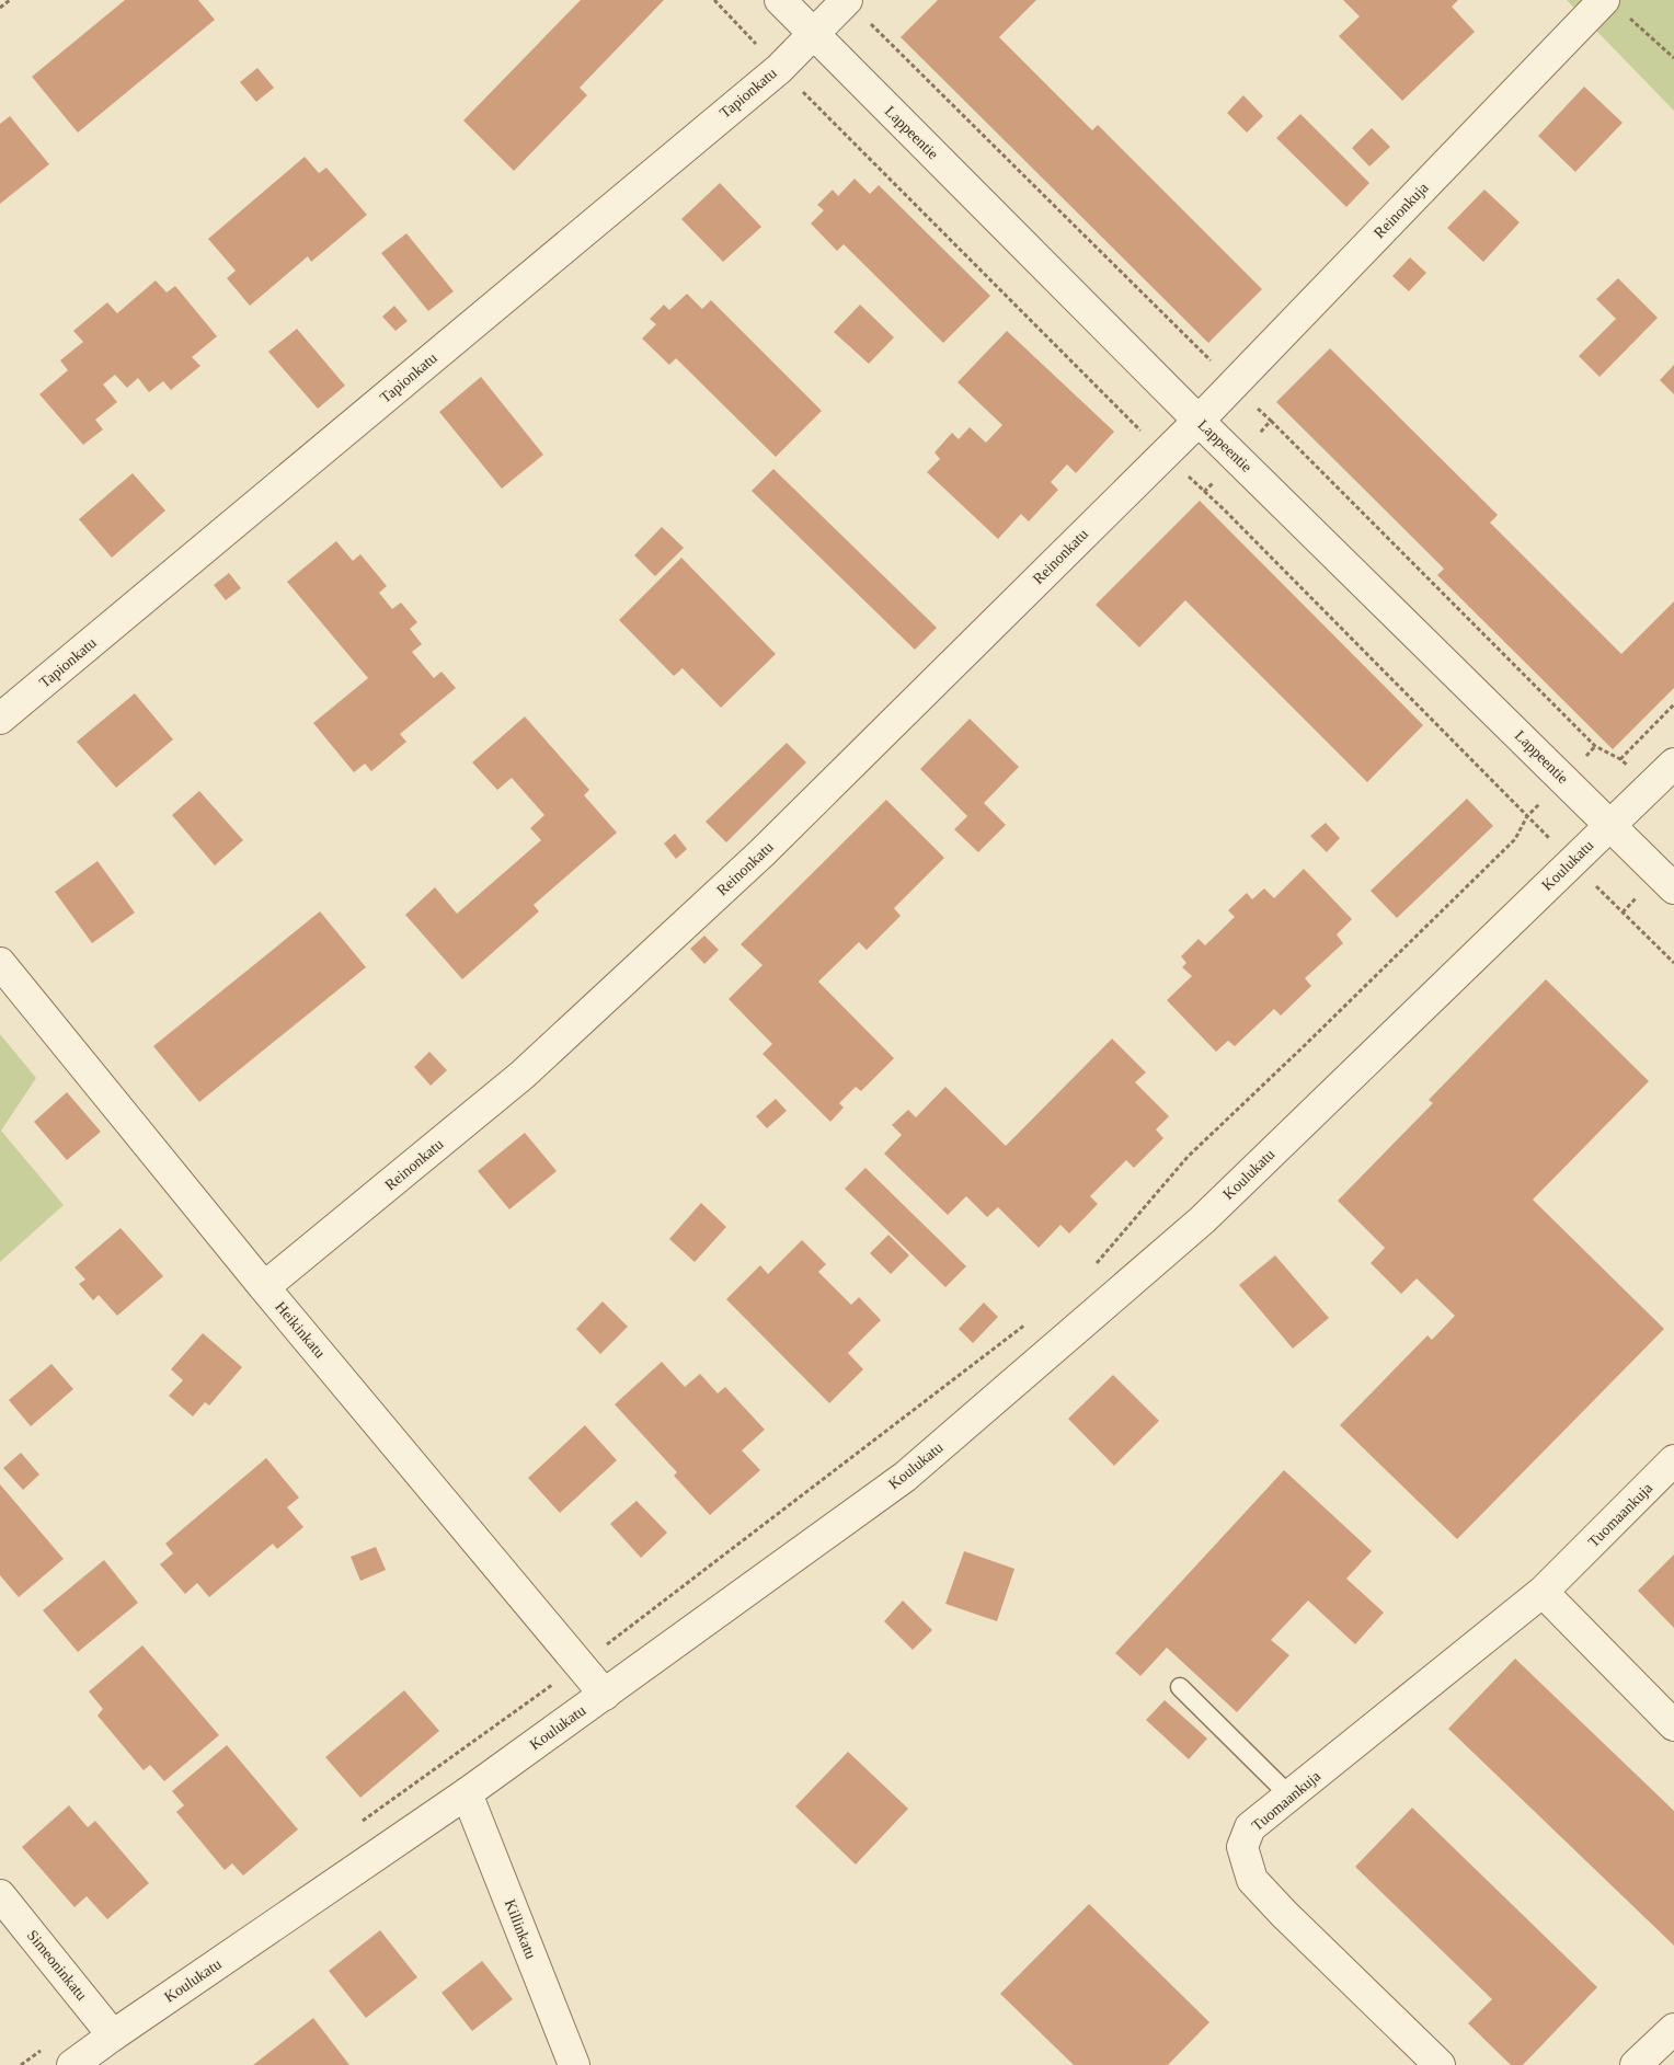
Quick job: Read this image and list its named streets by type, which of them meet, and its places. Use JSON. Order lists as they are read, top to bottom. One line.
{"streets":{"street":["Tapionkatu","Lappeentie","Reinonkuja","Reinonkatu","Koulukatu","Heikinkatu","Tuomaankuja","Killinkatu","Simeoninkatu"]},"crossings":[["Tapionkatu","Lappeentie"],["Lappeentie","Reinonkuja"],["Lappeentie","Reinonkatu"],["Lappeentie","Koulukatu"],["Reinonkuja","Reinonkatu"],["Reinonkatu","Heikinkatu"],["Koulukatu","Heikinkatu"],["Koulukatu","Killinkatu"],["Koulukatu","Simeoninkatu"]]}
